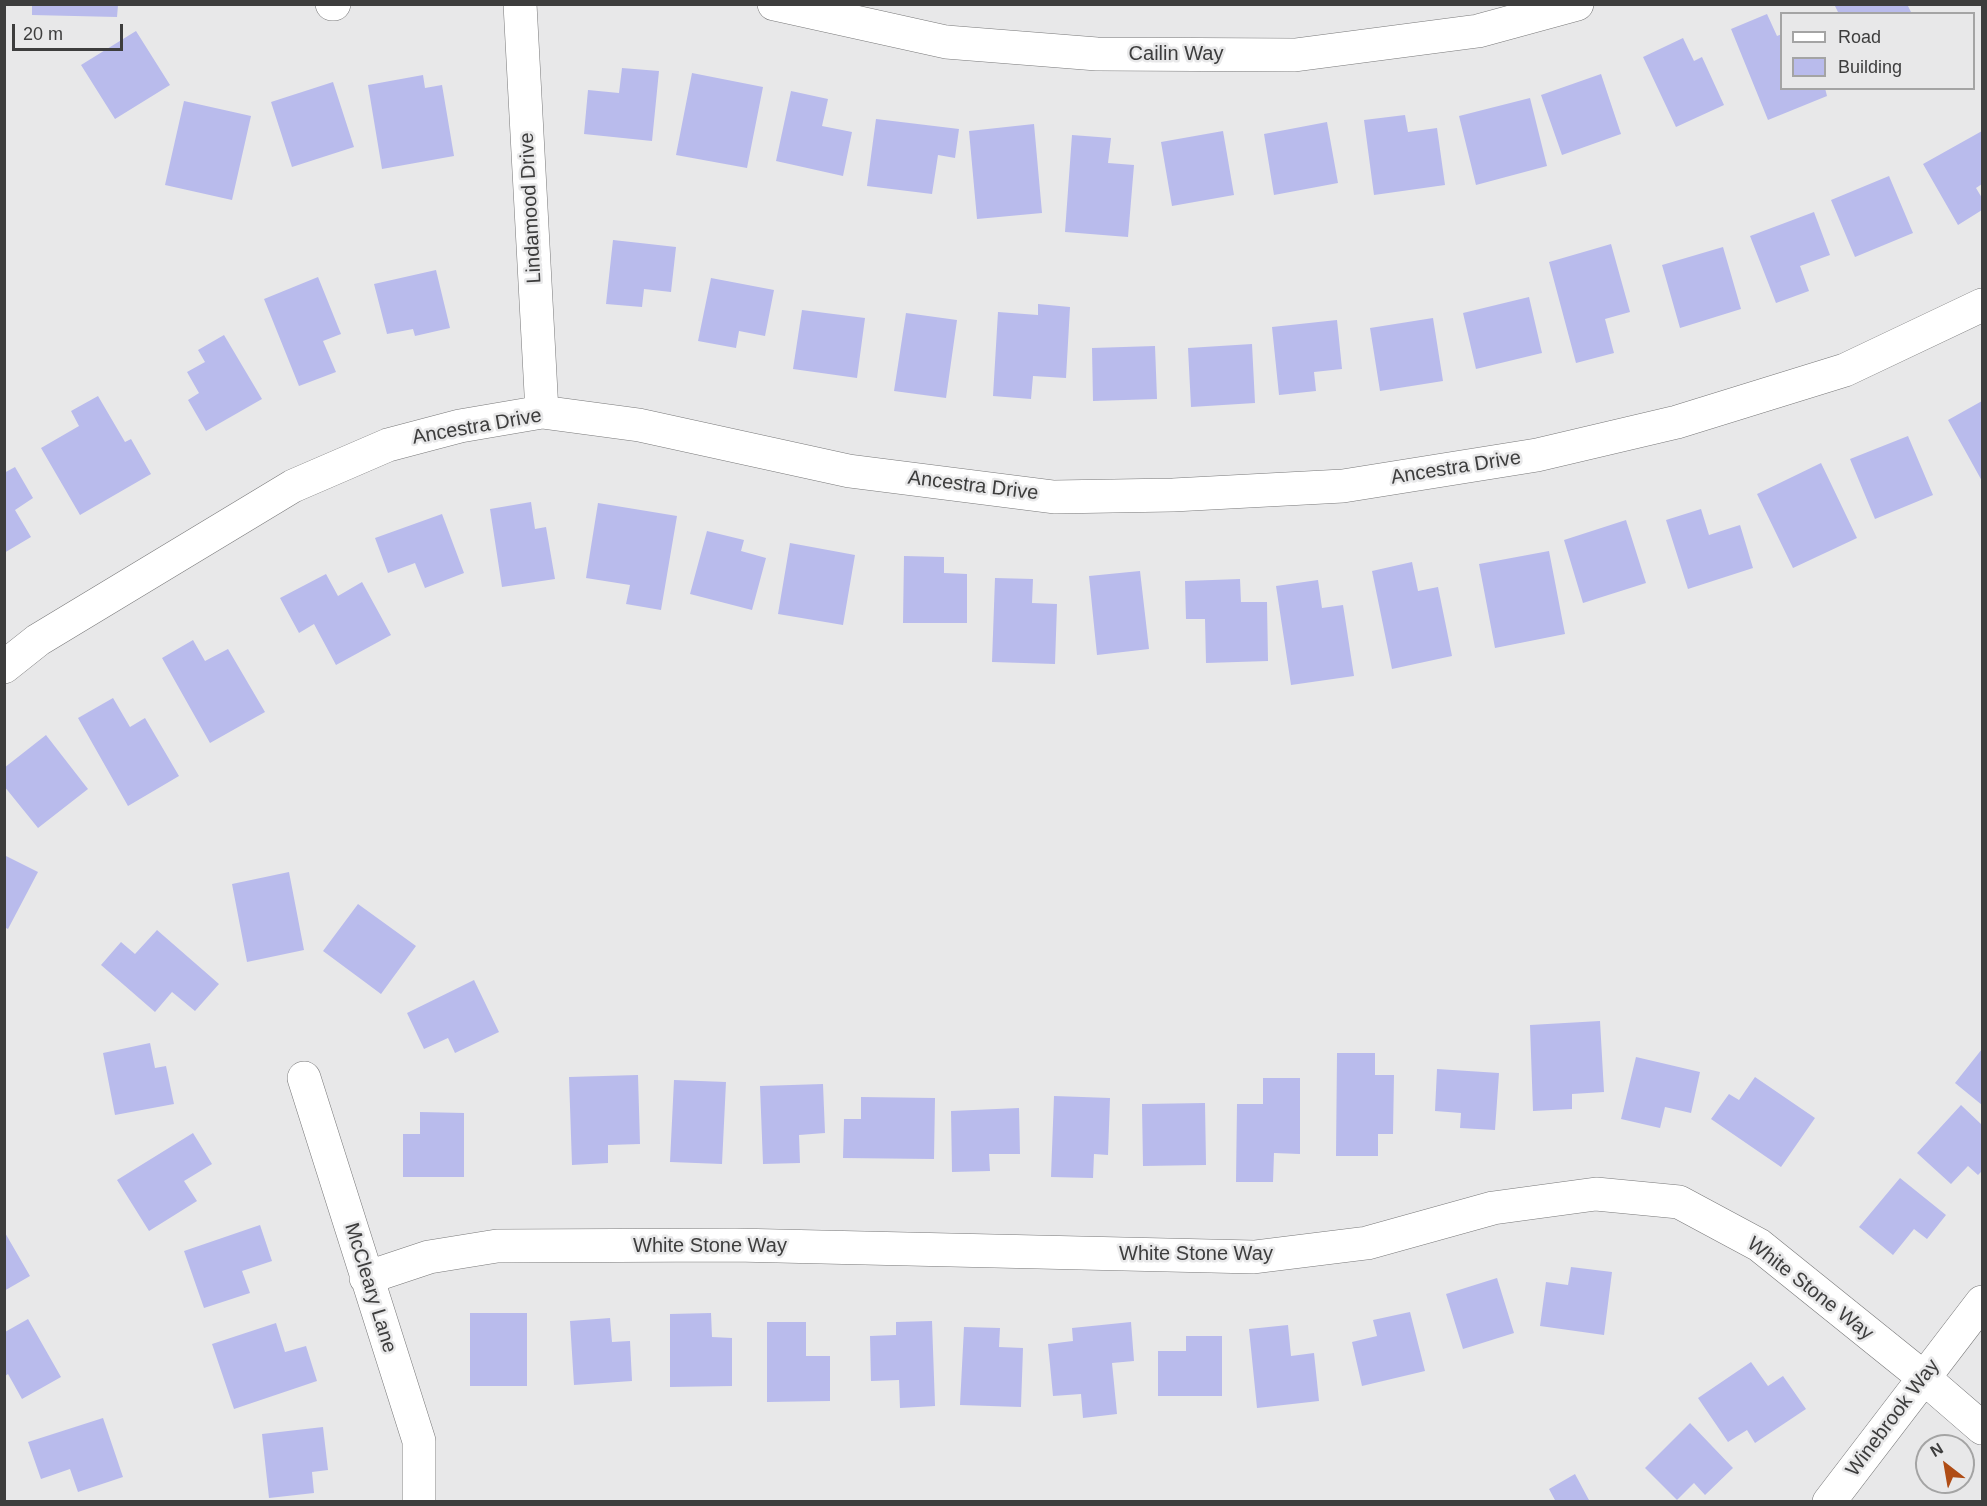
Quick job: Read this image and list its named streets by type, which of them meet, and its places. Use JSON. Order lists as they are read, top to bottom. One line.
{"streets":{"street":["Cailin Way","Lindamood Drive","Ancestra Drive","White Stone Way","McCleary Lane","Winebrook Way"]},"crossings":[["Lindamood Drive","Ancestra Drive"],["White Stone Way","McCleary Lane"],["White Stone Way","Winebrook Way"]],"legend":["Road","Building"],"scale_bar":"20 m","north":"top left"}
